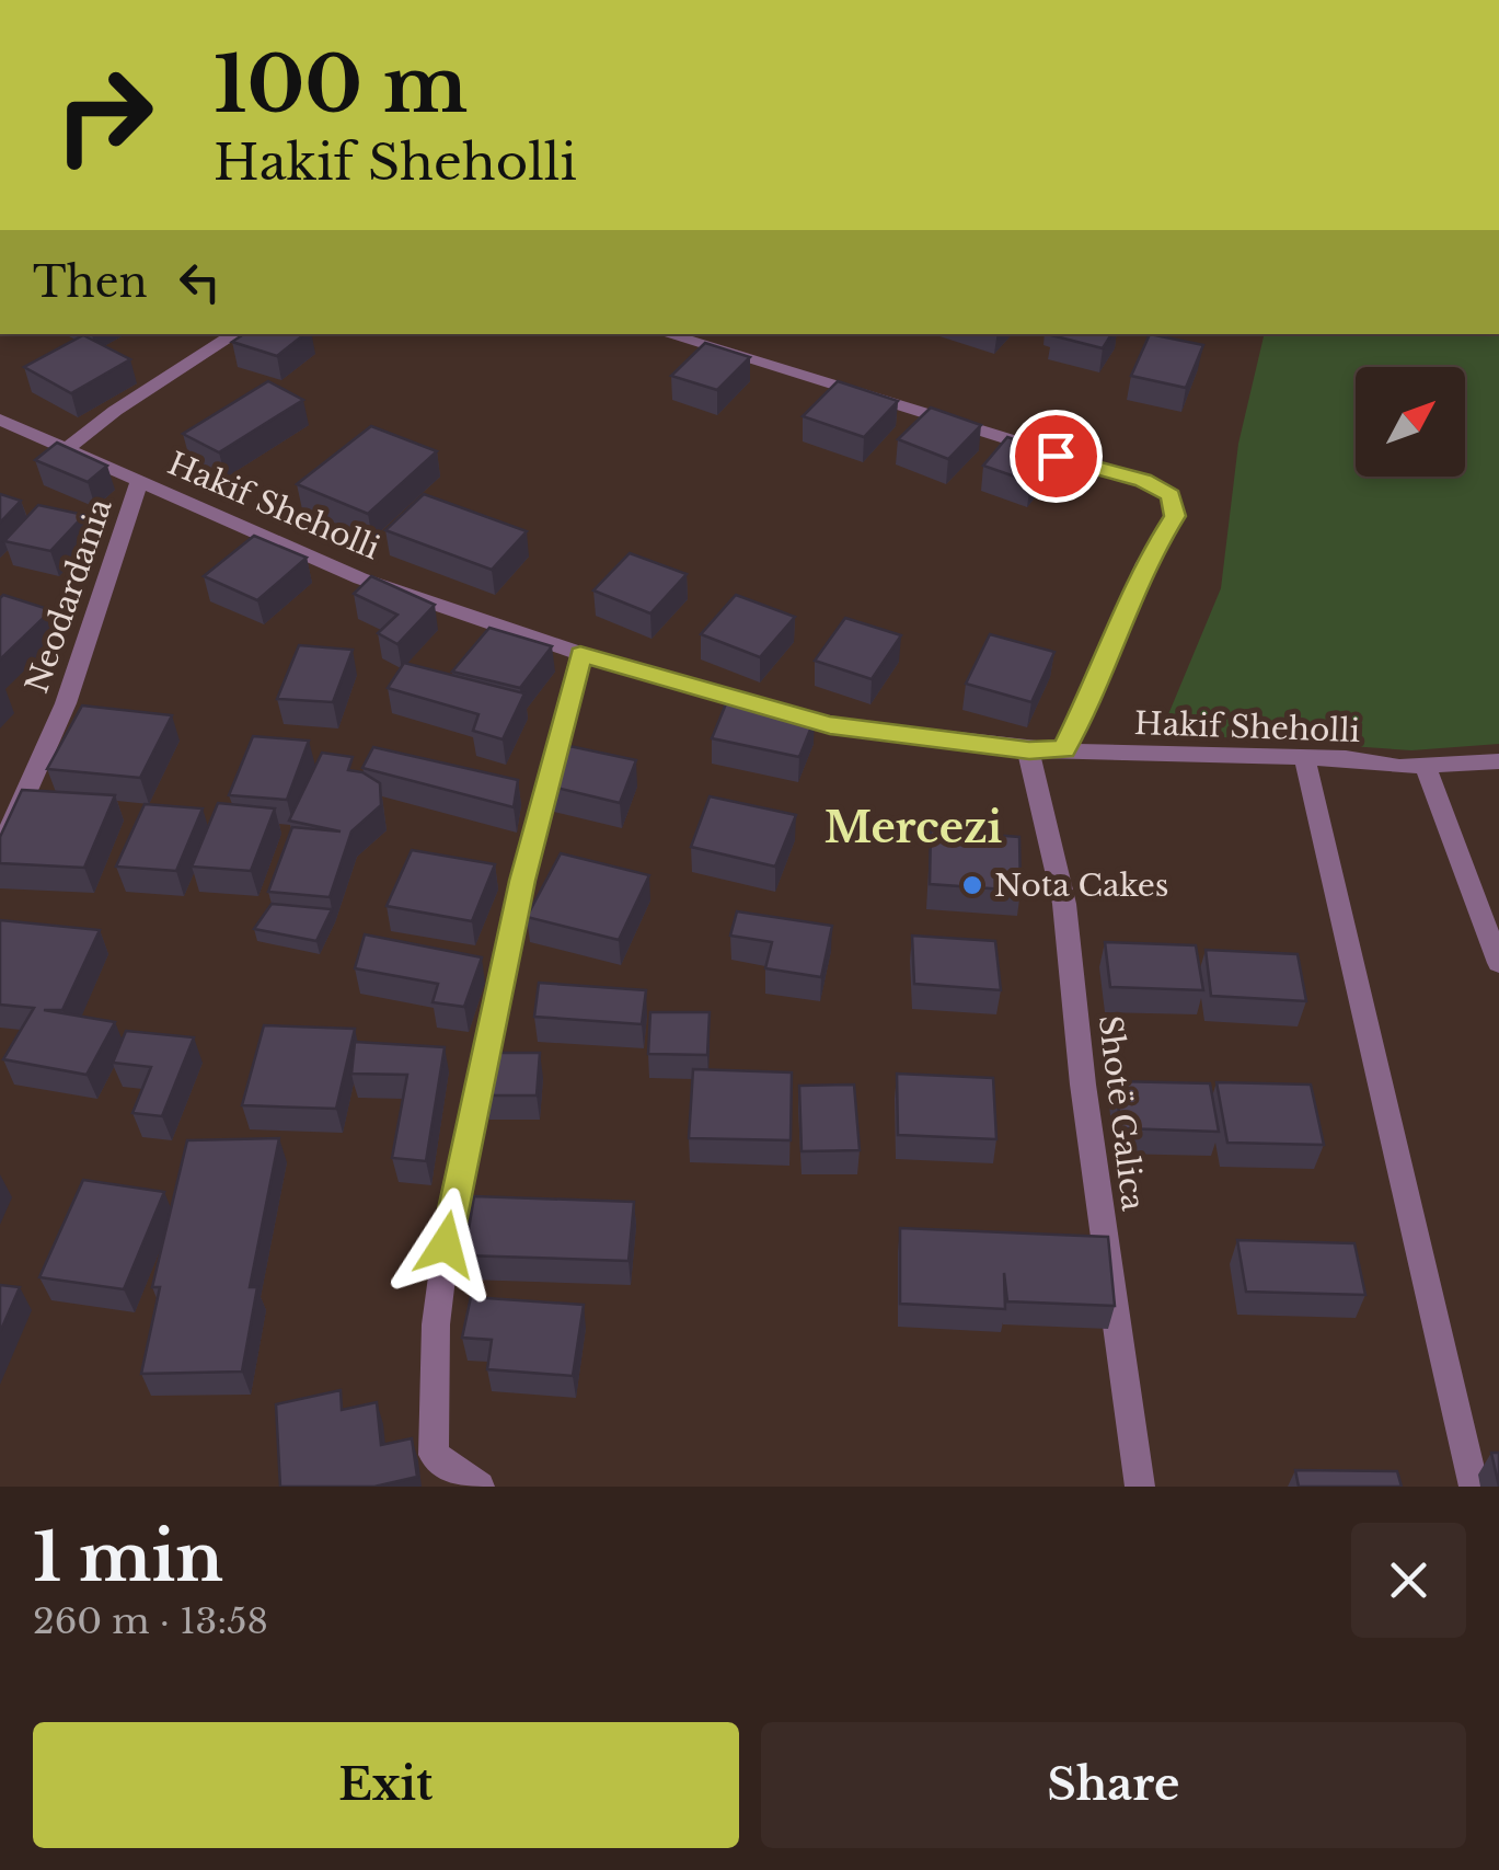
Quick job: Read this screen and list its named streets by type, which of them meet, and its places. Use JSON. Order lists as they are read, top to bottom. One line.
{"streets":{"street":["Hakif Sheholli","Neodardania","Shotë Galica"]},"crossings":[["Hakif Sheholli","Neodardania"],["Hakif Sheholli","Shotë Galica"]],"districts":["Mercezi"],"places":["Nota Cakes"],"north":"top right","page":{"turn":["100 m","Hakif Sheholli"],"then":"Then","heading":["1 min","260 m · 13:58"],"buttons":["Exit","Share"]}}
